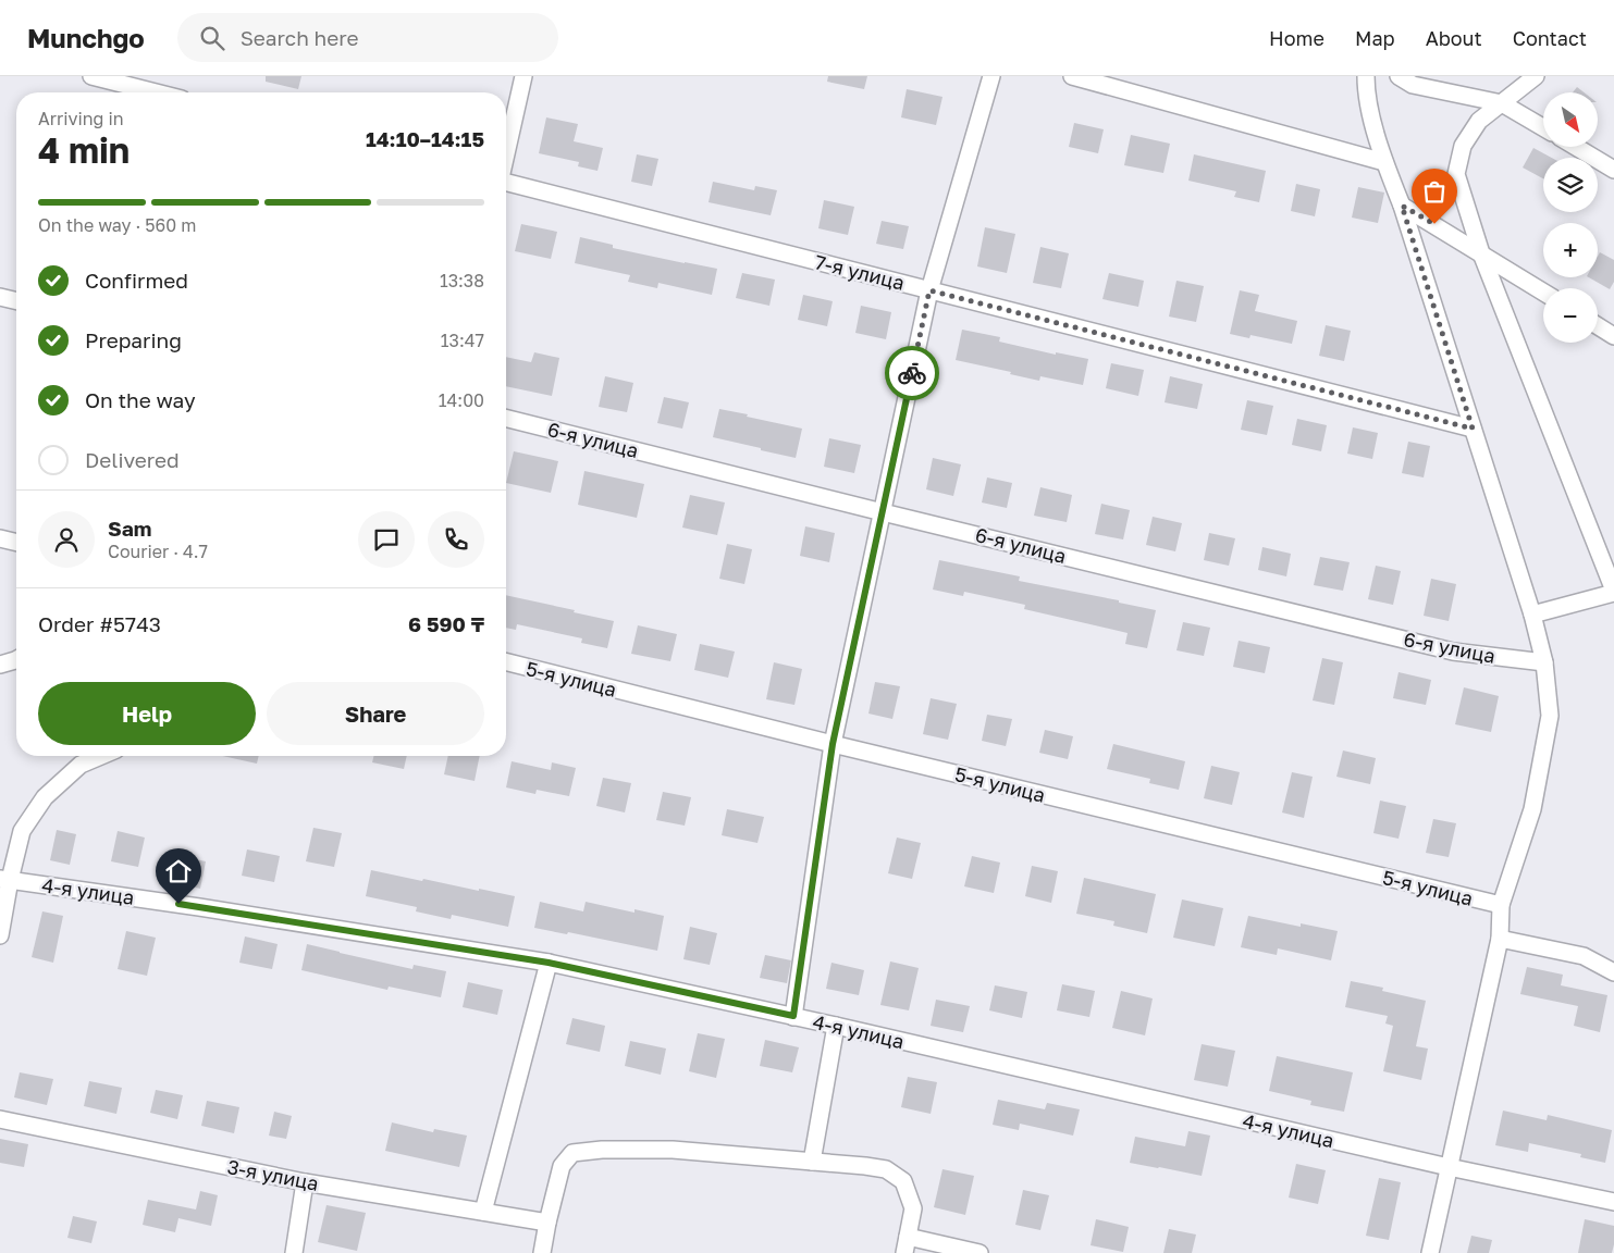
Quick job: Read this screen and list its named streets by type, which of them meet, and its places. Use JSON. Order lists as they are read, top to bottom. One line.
{"streets":{"street":["7-я улица","6-я улица","5-я улица","4-я улица","3-я улица"]},"north":"bottom right","page":{"header":"Munchgo","search":"Search here","nav":["Home","Map","About","Contact"],"map_buttons":["+","−"],"heading":["4 min","Arriving in","14:10–14:15"],"panel":["Sam","Courier · 4.7","Order #5743","6 590 ₸"],"bar":"On the way · 560 m","list":[["Confirmed","13:38"],["Preparing","13:47"],["On the way","14:00"],"Delivered"],"buttons":["Help","Share"]}}
